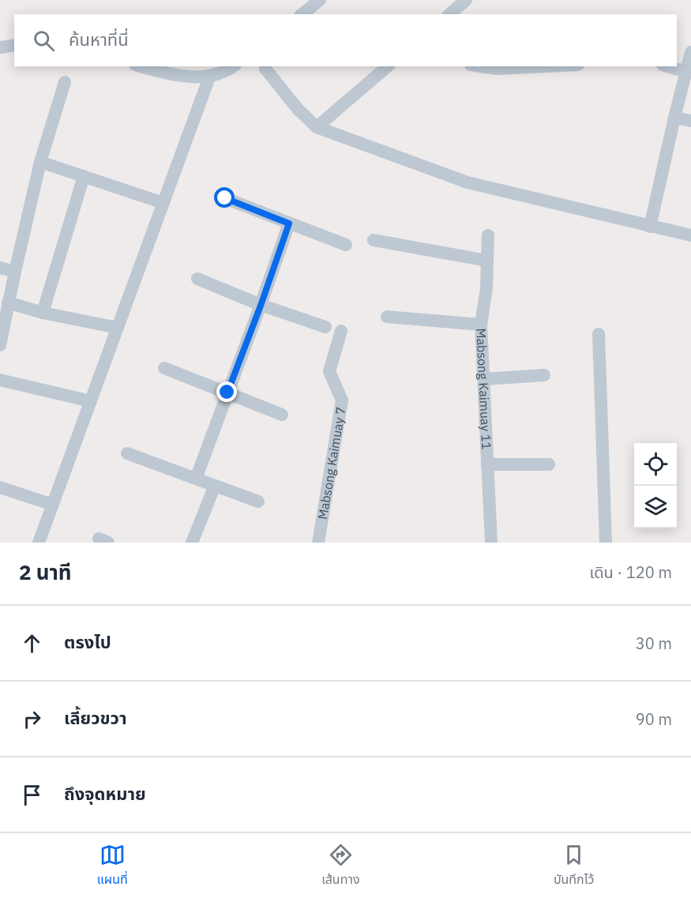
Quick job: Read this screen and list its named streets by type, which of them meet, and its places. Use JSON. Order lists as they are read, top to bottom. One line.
{"streets":{"street":["Mabsong Kaimuay 11","Mabsong Kaimuay 7"]},"page":{"search":"ค้นหาที่นี่","heading":["2 นาที","เดิน · 120 m"],"list":[["ตรงไป","30 m"],["เลี้ยวขวา","90 m"],"ถึงจุดหมาย"],"nav":["แผนที่","เส้นทาง","บันทึกไว้"]}}
